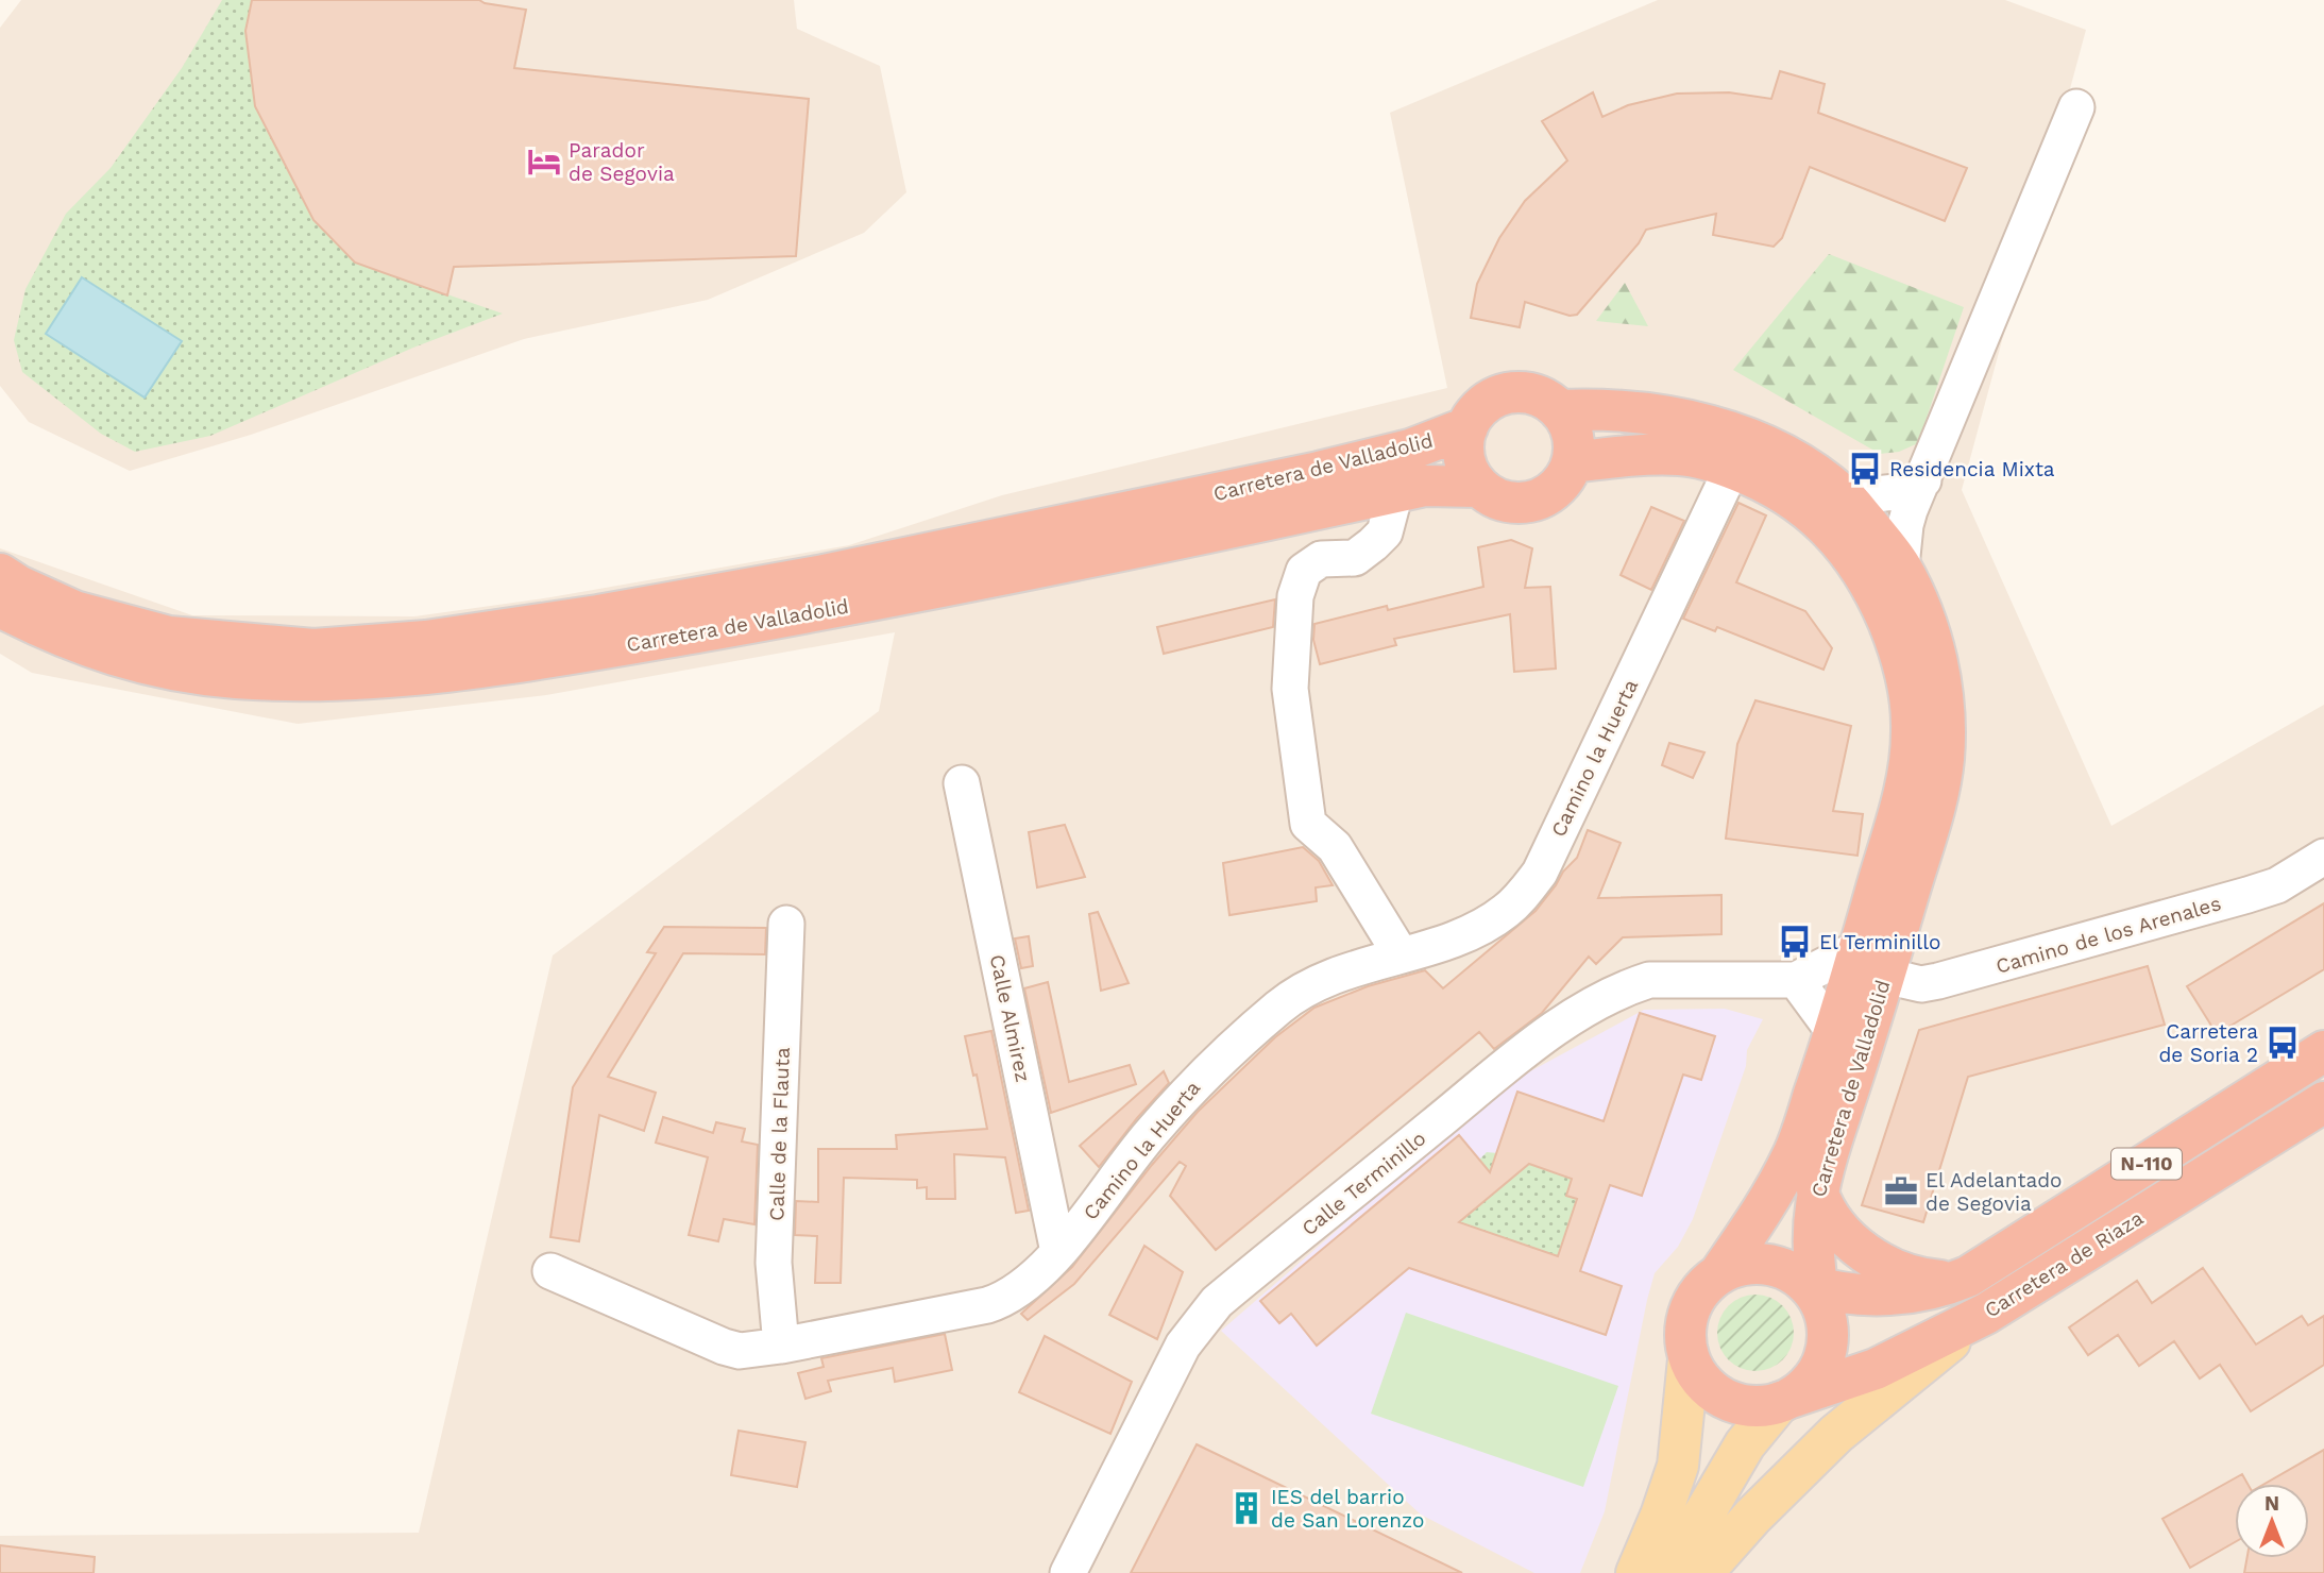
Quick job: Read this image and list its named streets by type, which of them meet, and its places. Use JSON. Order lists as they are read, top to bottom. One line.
{"streets":{"highway":["Carretera de Valladolid","N-110","Carretera de Riaza"],"street":["Camino la Huerta","Camino de los Arenales","Calle Almirez","Calle de la Flauta","Calle Terminillo"]},"crossings":[["Carretera de Valladolid","Camino la Huerta"],["Carretera de Valladolid","Camino de los Arenales"],["Carretera de Valladolid","Calle Terminillo"],["Carretera de Valladolid","Carretera de Riaza"],["Camino la Huerta","Calle Almirez"],["Camino la Huerta","Calle de la Flauta"],["Camino de los Arenales","Calle Terminillo"],["N-110","Carretera de Riaza"]],"places":{"hotel":["Parador de Segovia"],"bus stop":["Residencia Mixta","El Terminillo","Carretera de Soria 2"],"office":["El Adelantado de Segovia"],"building":["IES del barrio de San Lorenzo"]},"north":"top"}
